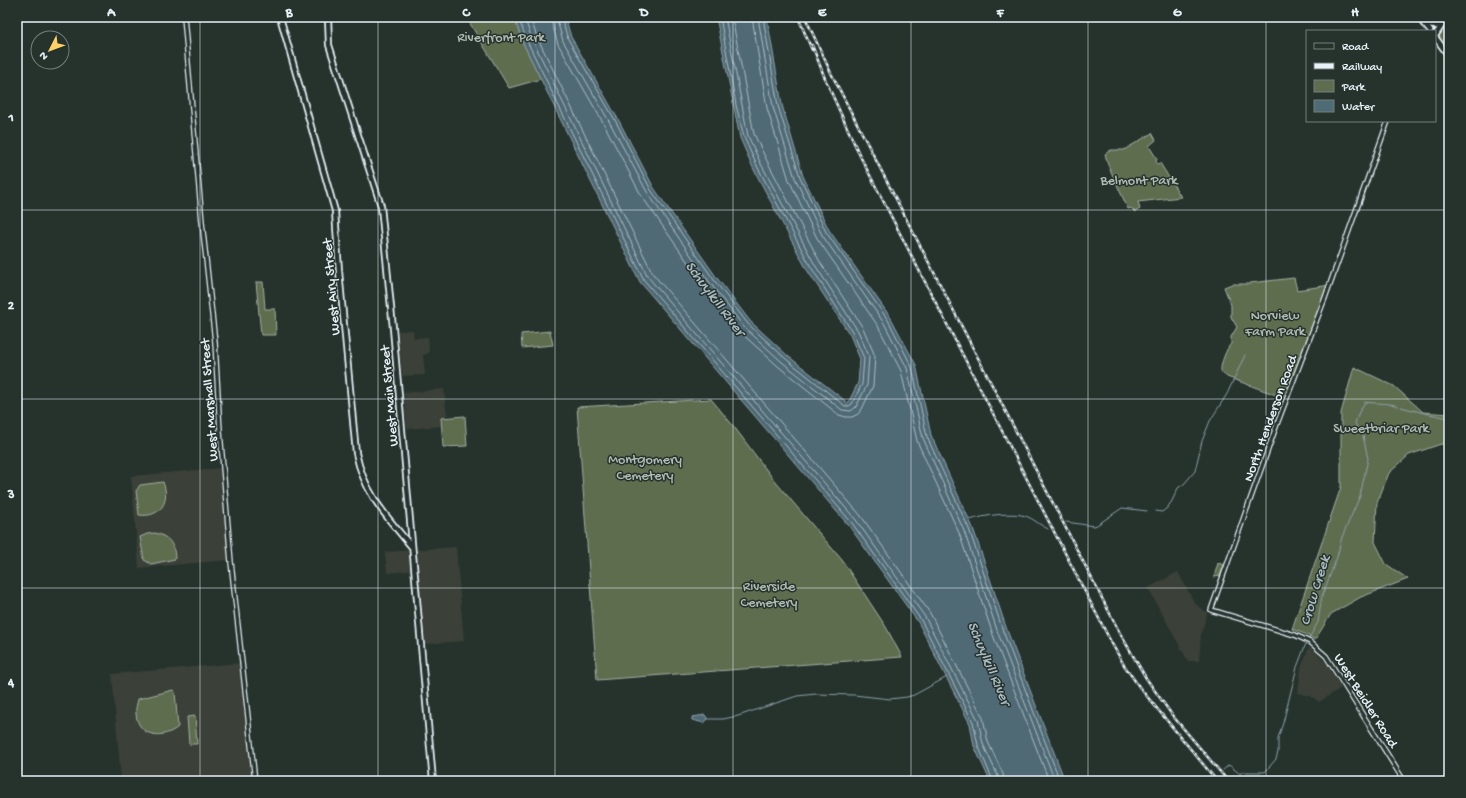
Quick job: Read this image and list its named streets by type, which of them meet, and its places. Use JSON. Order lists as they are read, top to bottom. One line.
{"streets":{"main road":["West Airy Street","West Main Street"],"street":["West Marshall Street","North Henderson Road","West Beidler Road"]},"crossings":[["West Airy Street","West Main Street"],["North Henderson Road","West Beidler Road"]],"water":["Schuylkill River","Crow Creek"],"parks":["Riverfront Park","Belmont Park","Norview Farm Park","Sweetbriar Park","Montgomery Cemetery","Riverside Cemetery"],"legend":["Road","Railway","Park","Water"],"north":"bottom left","grid":{"columns":["A","B","C","D","E","F","G","H"],"rows":["1","2","3","4"]}}
